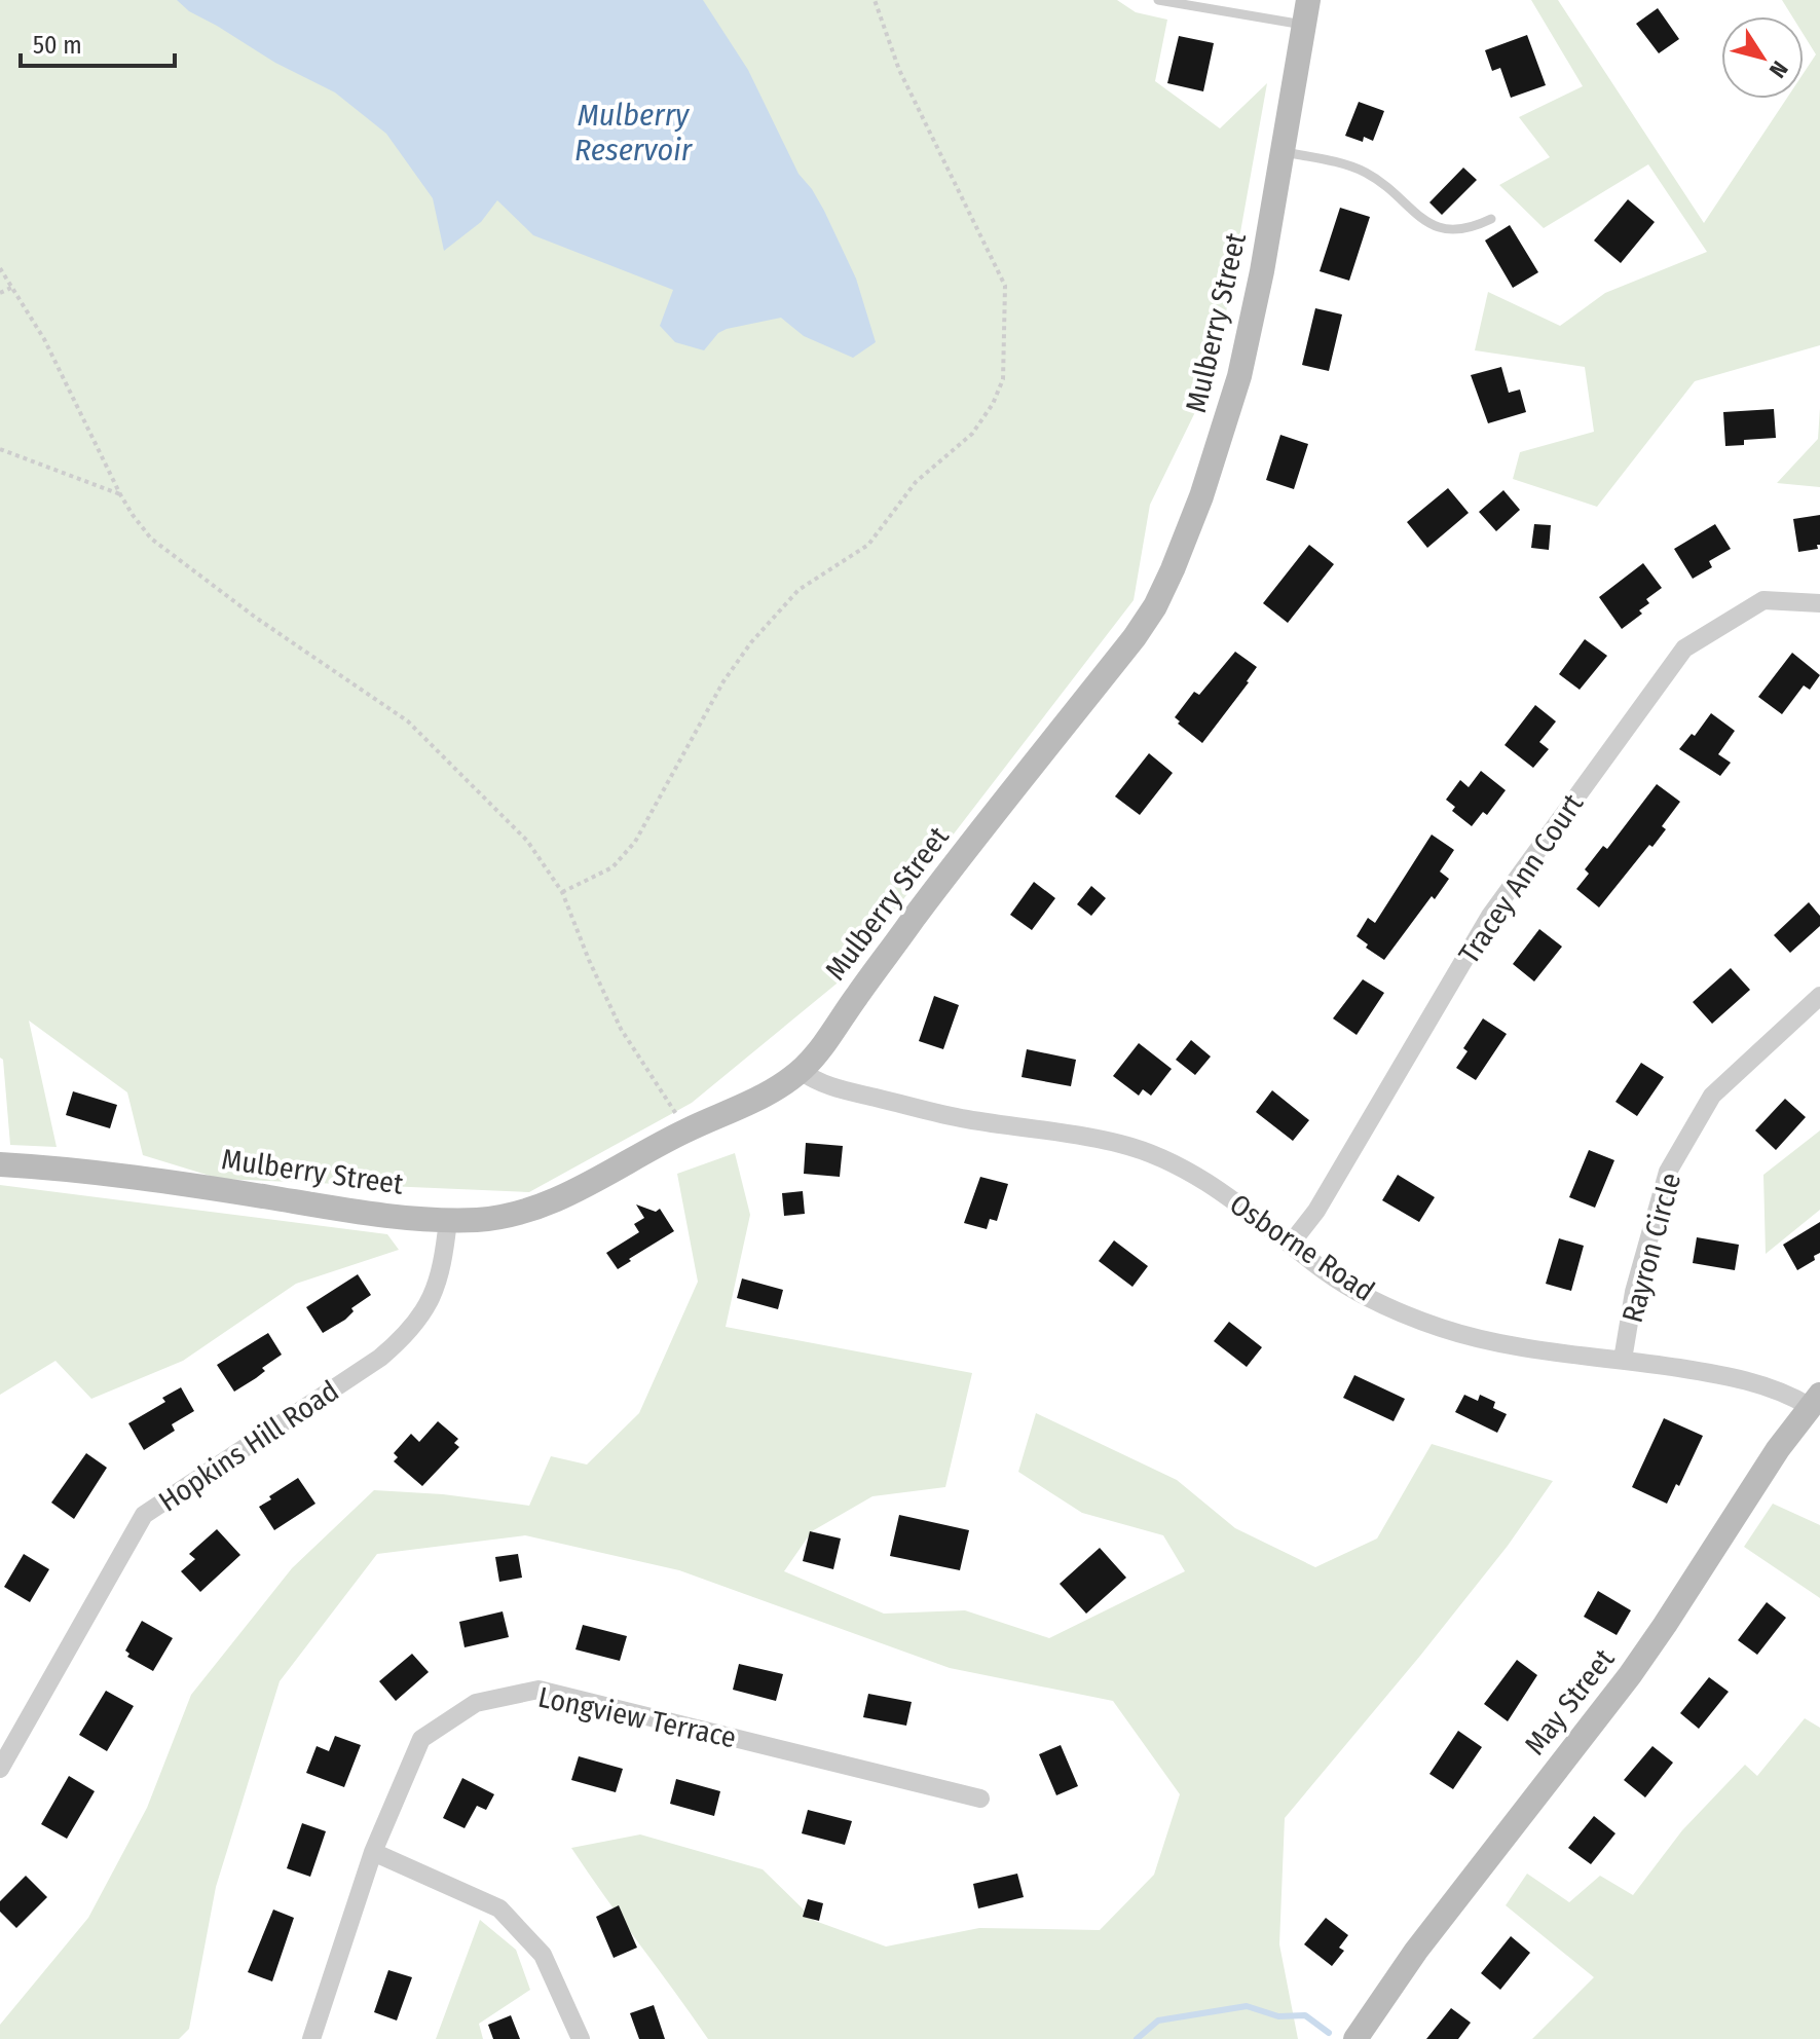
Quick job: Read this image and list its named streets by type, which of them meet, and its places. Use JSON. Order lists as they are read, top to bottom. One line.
{"streets":{"street":["Mulberry Street","Tracey Ann Court","Osborne Road","Rayron Circle","Hopkins Hill Road","May Street","Longview Terrace"]},"crossings":[["Mulberry Street","Osborne Road"],["Mulberry Street","Hopkins Hill Road"],["Tracey Ann Court","Osborne Road"],["Osborne Road","Rayron Circle"],["Osborne Road","May Street"]],"water":["Mulberry Reservoir"],"scale_bar":"50 m","north":"bottom right"}
